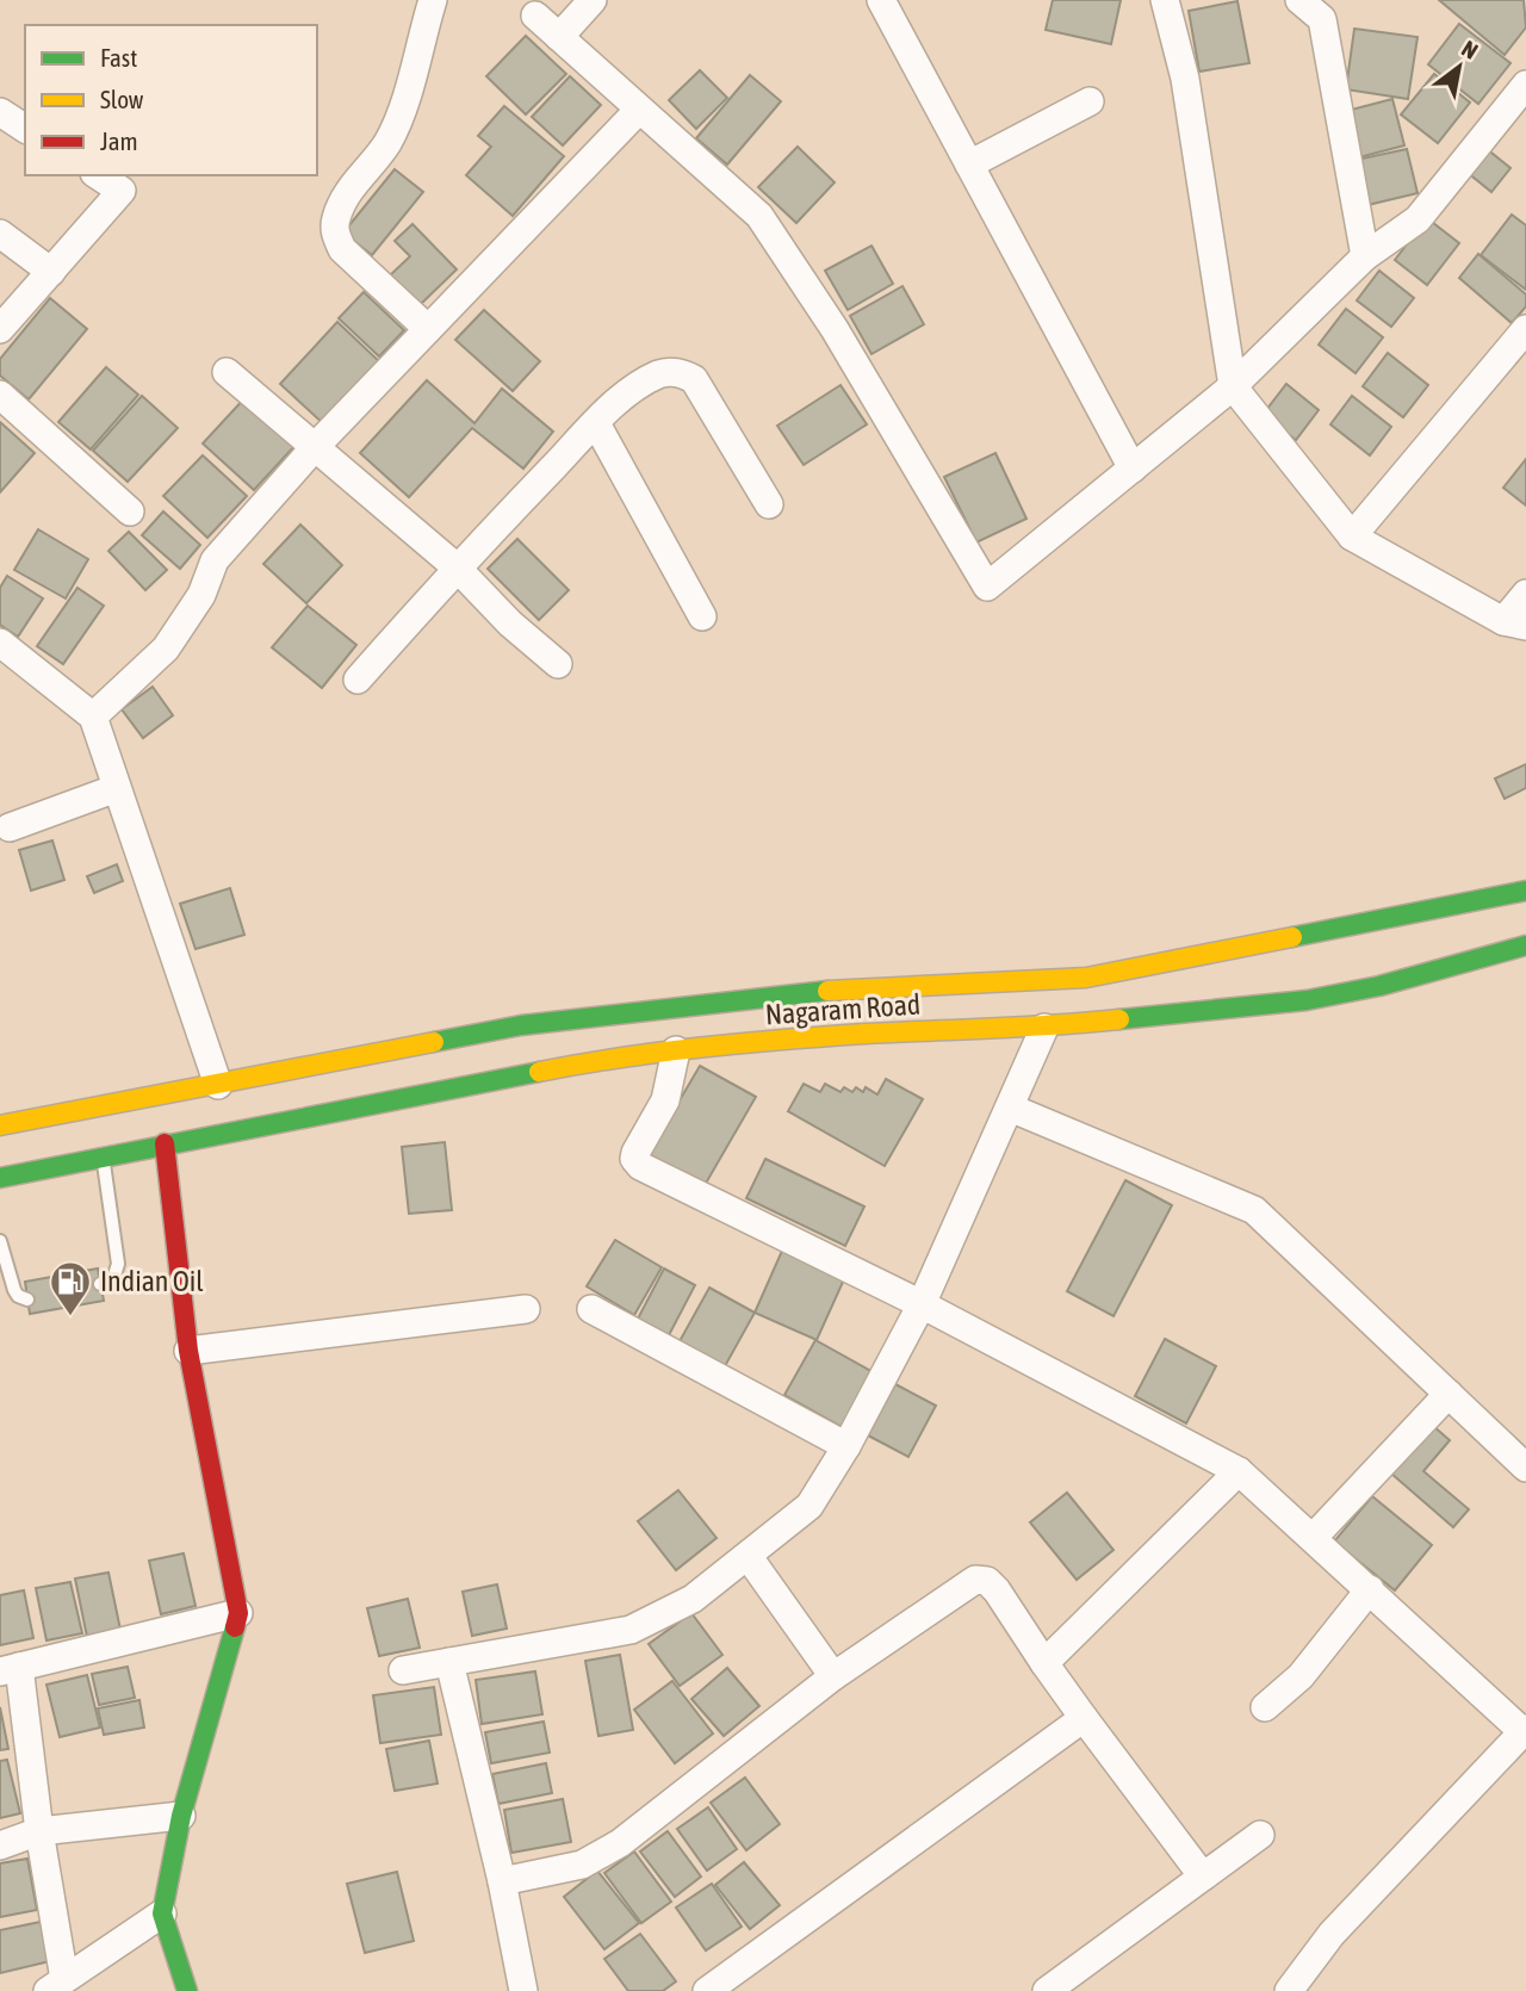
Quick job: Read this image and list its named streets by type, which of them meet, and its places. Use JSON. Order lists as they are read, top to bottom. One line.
{"streets":{"main road":["Nagaram Road"]},"places":{"fuel station":["Indian Oil"]},"legend":["Fast","Slow","Jam"],"north":"top right"}
